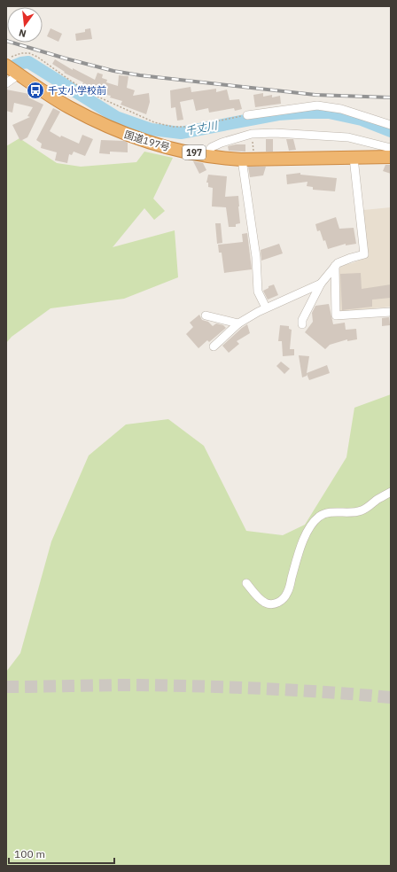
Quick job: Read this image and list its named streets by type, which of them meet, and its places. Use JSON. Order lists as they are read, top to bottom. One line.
{"streets":{"highway":["国道197号","197"]},"water":["千丈川"],"places":{"bus stop":["千丈小学校前"]},"scale_bar":"100 m","north":"bottom"}
